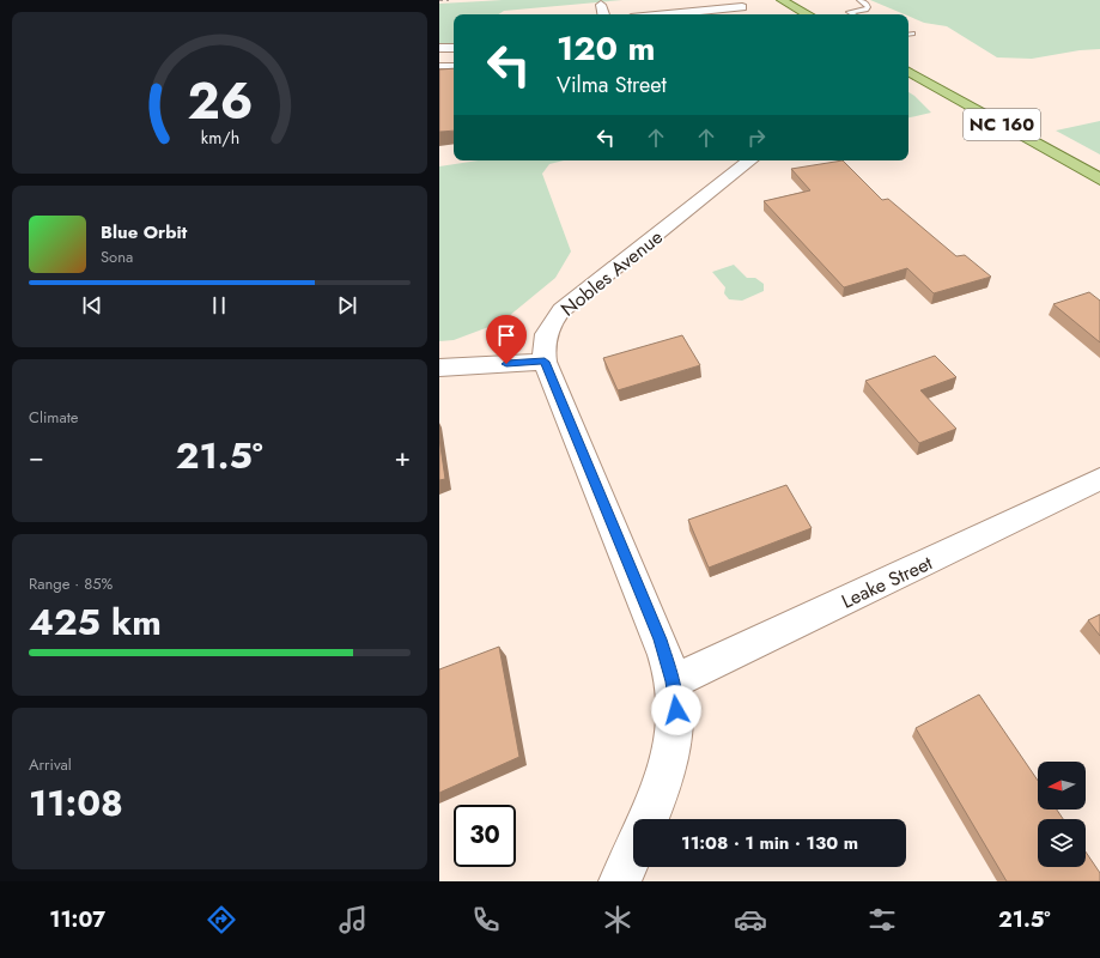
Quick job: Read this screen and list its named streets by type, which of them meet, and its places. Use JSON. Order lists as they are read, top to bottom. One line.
{"streets":{"main road":["NC 160"],"street":["Nobles Avenue","Leake Street"]},"crossings":[["Nobles Avenue","Leake Street"]],"north":"left","page":{"turn":["120 m","Vilma Street"],"song":["Blue Orbit","Sona"],"tile":["Climate",["Range · 85%","425 km"],["Arrival","11:08"]],"heat":["−","21.5°","+"],"limit":"30","trip":"11:08 · 1 min · 130 m","tabs":["11:07","21.5°"],"gauge":["26","km/h"]}}
